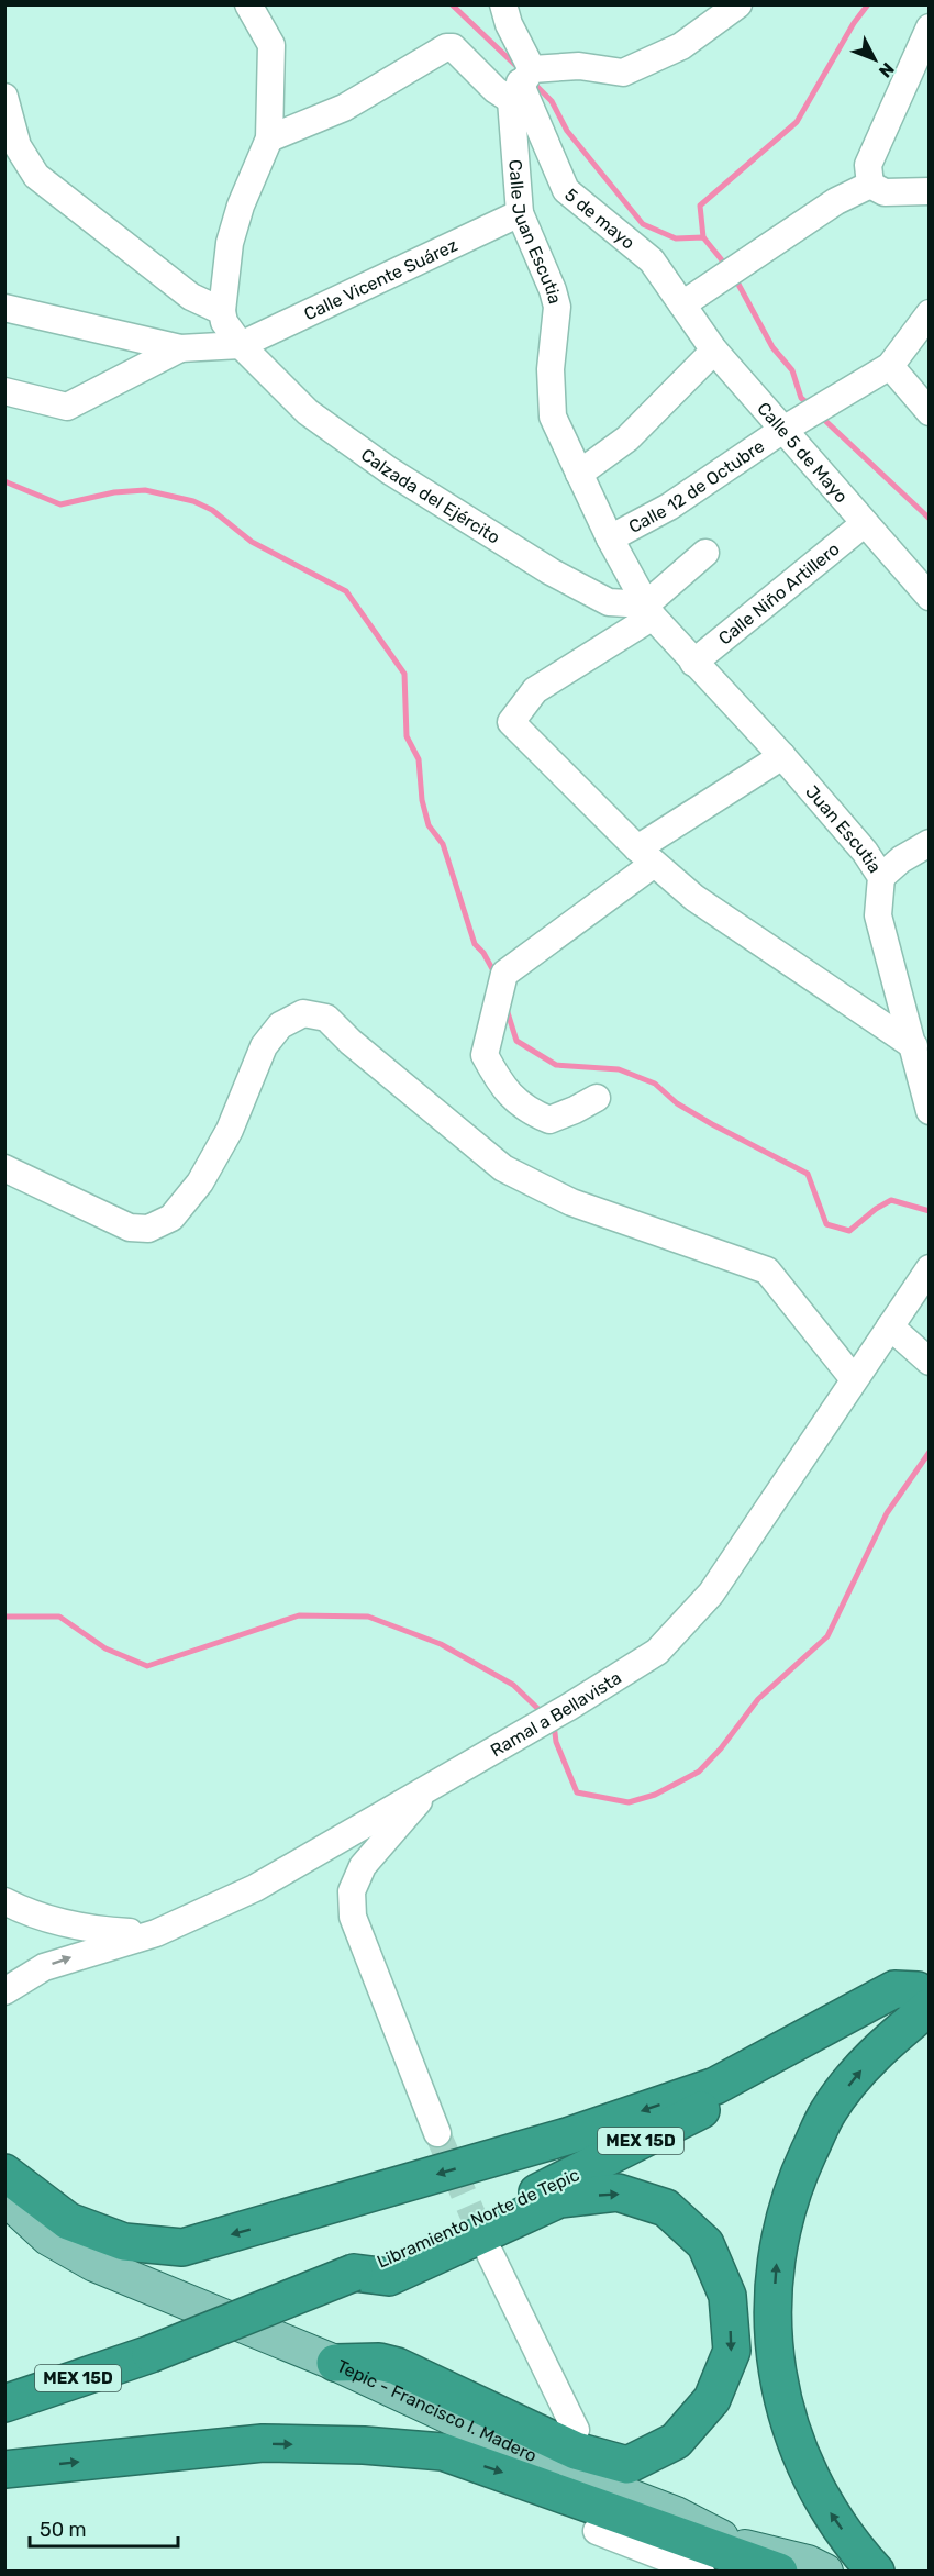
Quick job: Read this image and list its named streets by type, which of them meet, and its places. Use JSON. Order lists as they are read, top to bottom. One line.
{"streets":{"highway":["MEX 15D","Libramiento Norte de Tepic"],"main road":["Tepic - Francisco I. Madero"],"street":["5 de mayo","Calle Juan Escutia","Calle Vicente Suárez","Calle 5 de Mayo","Calle 12 de Octubre","Calzada del Ejército","Calle Niño Artillero","Juan Escutia","Ramal a Bellavista"]},"crossings":[["5 de mayo","Calle Juan Escutia"],["5 de mayo","Calle 5 de Mayo"],["Calle Juan Escutia","Calle Vicente Suárez"],["Calle Juan Escutia","Calle 12 de Octubre"],["Calle Juan Escutia","Calzada del Ejército"],["Calle Juan Escutia","Juan Escutia"],["Calle Vicente Suárez","Calzada del Ejército"],["Calle 5 de Mayo","Calle 12 de Octubre"],["Calle 5 de Mayo","Calle Niño Artillero"],["Calzada del Ejército","Juan Escutia"],["Calle Niño Artillero","Juan Escutia"]],"scale_bar":"50 m","north":"bottom right"}
